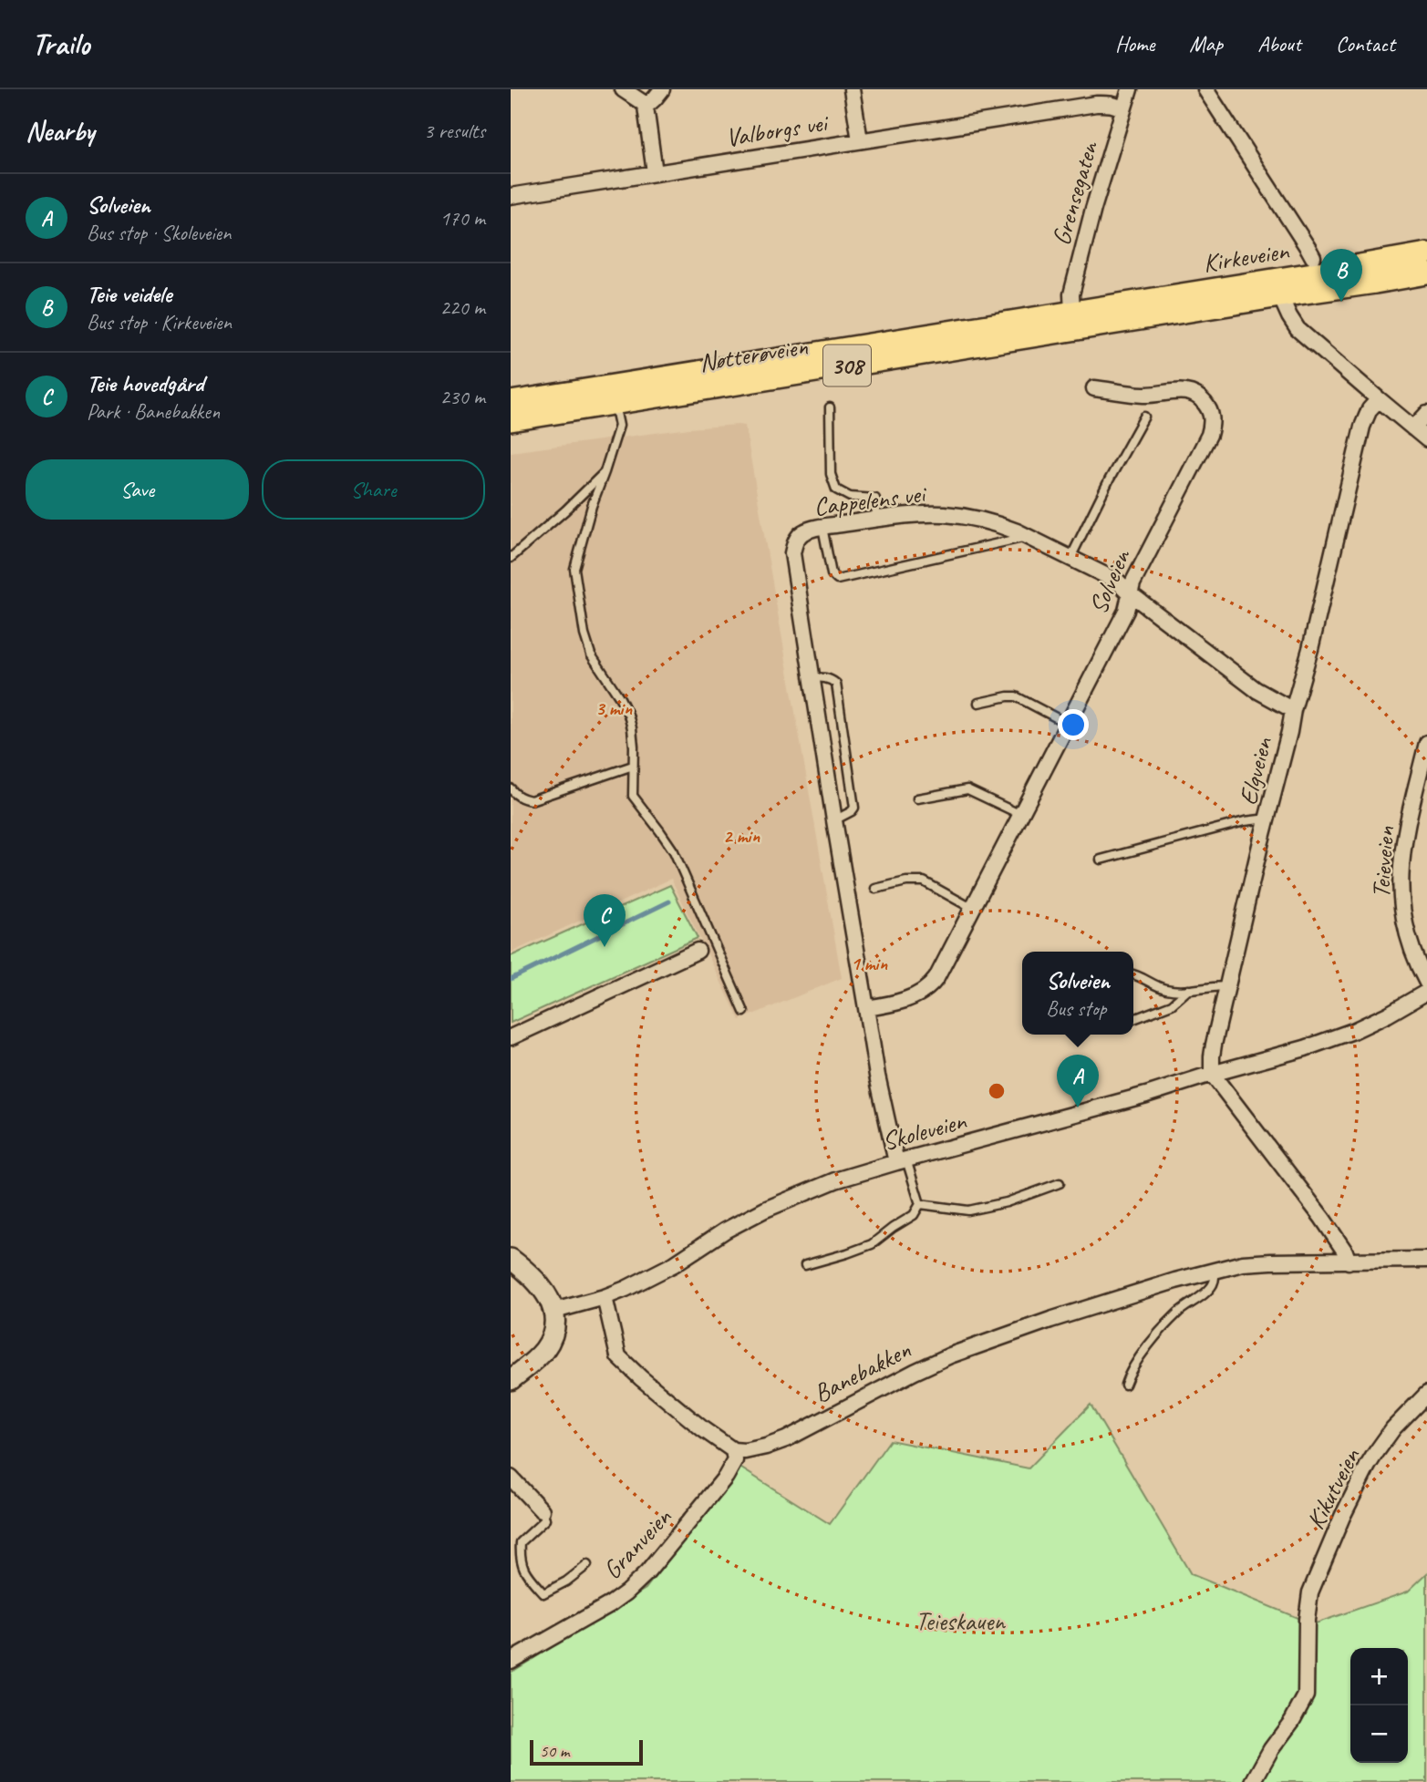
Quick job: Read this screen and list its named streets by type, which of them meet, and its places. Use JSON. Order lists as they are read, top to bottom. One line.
{"streets":{"main road":["Kirkeveien","Nøtterøveien","308"],"street":["Valborgs vei","Grensegaten","Cappelens vei","Solveien","Elgveien","Teieveien","Skoleveien","Banebakken","Kikutveien","Granveien"]},"crossings":[["Valborgs vei","Grensegaten"],["Grensegaten","Kirkeveien"],["Grensegaten","Nøtterøveien"],["Kirkeveien","Nøtterøveien"],["Cappelens vei","Solveien"],["Cappelens vei","Elgveien"],["Elgveien","Skoleveien"],["Banebakken","Granveien"]],"parks":["Teieskauen"],"scale_bar":"50 m","page":{"header":"Trailo","nav":["Home","Map","About","Contact"],"heading":["Nearby","3 results"],"list":[{"mark":"A","name":"Solveien","note":"Bus stop · Skoleveien","value":"170 m"},{"mark":"B","name":"Teie veidele","note":"Bus stop · Kirkeveien","value":"220 m"},{"mark":"C","name":"Teie hovedgård","note":"Park · Banebakken","value":"230 m"}],"pins":["B","C","A"],"buttons":["Save","Share"],"popup":["Solveien","Bus stop"],"map_buttons":["+","−"],"scale":"50 m"},"rings":["3 min","2 min","1 min"]}
